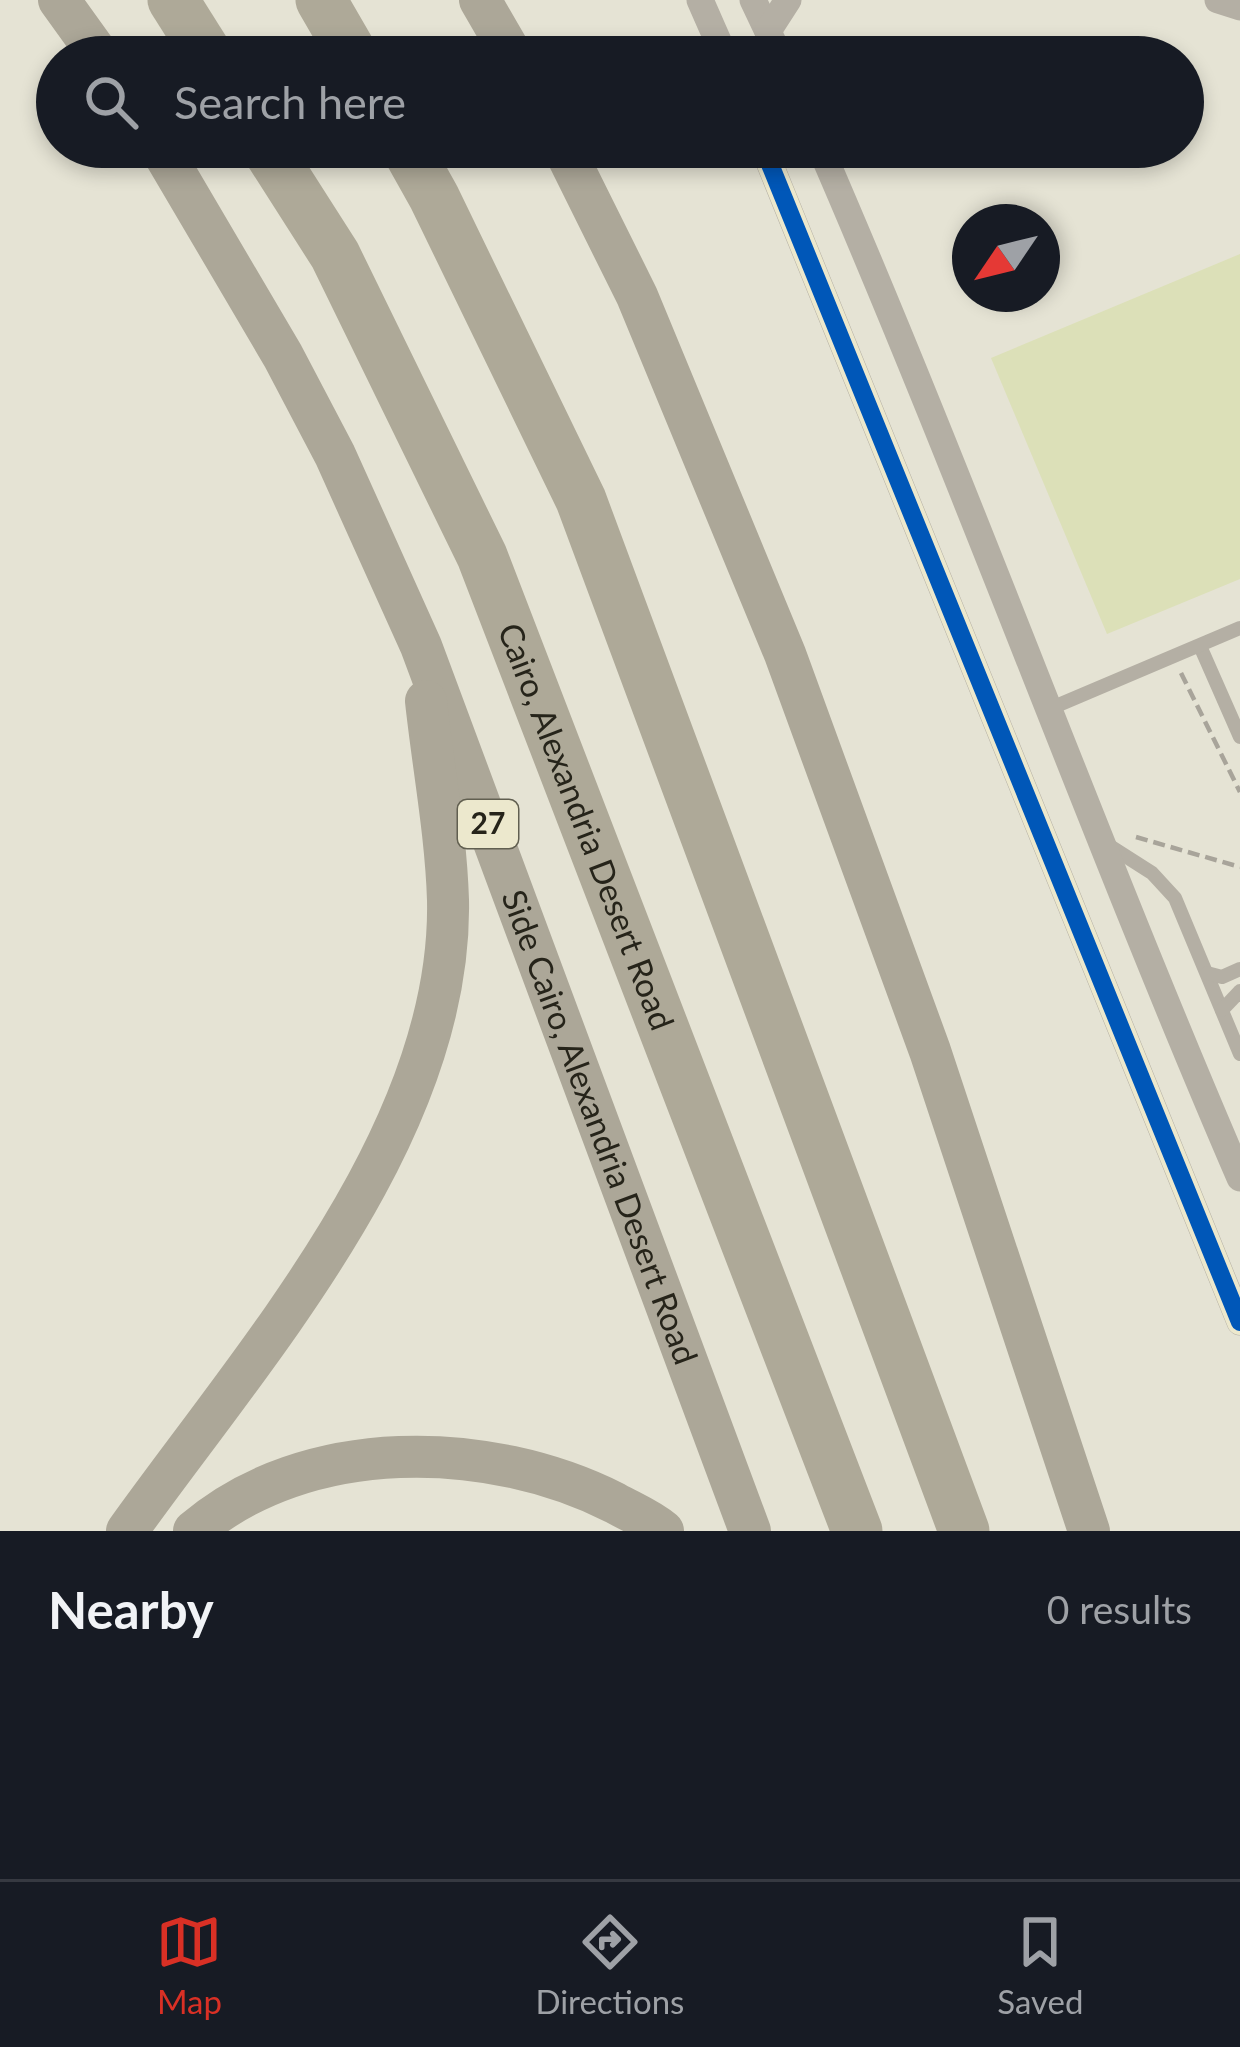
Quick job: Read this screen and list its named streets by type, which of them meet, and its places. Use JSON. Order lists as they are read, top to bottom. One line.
{"streets":{"highway":["Cairo, Alexandria Desert Road"],"main road":["27","Side Cairo, Alexandria Desert Road"]},"north":"bottom left","page":{"search":"Search here","heading":["Nearby","0 results"],"nav":["Map","Directions","Saved"]}}
